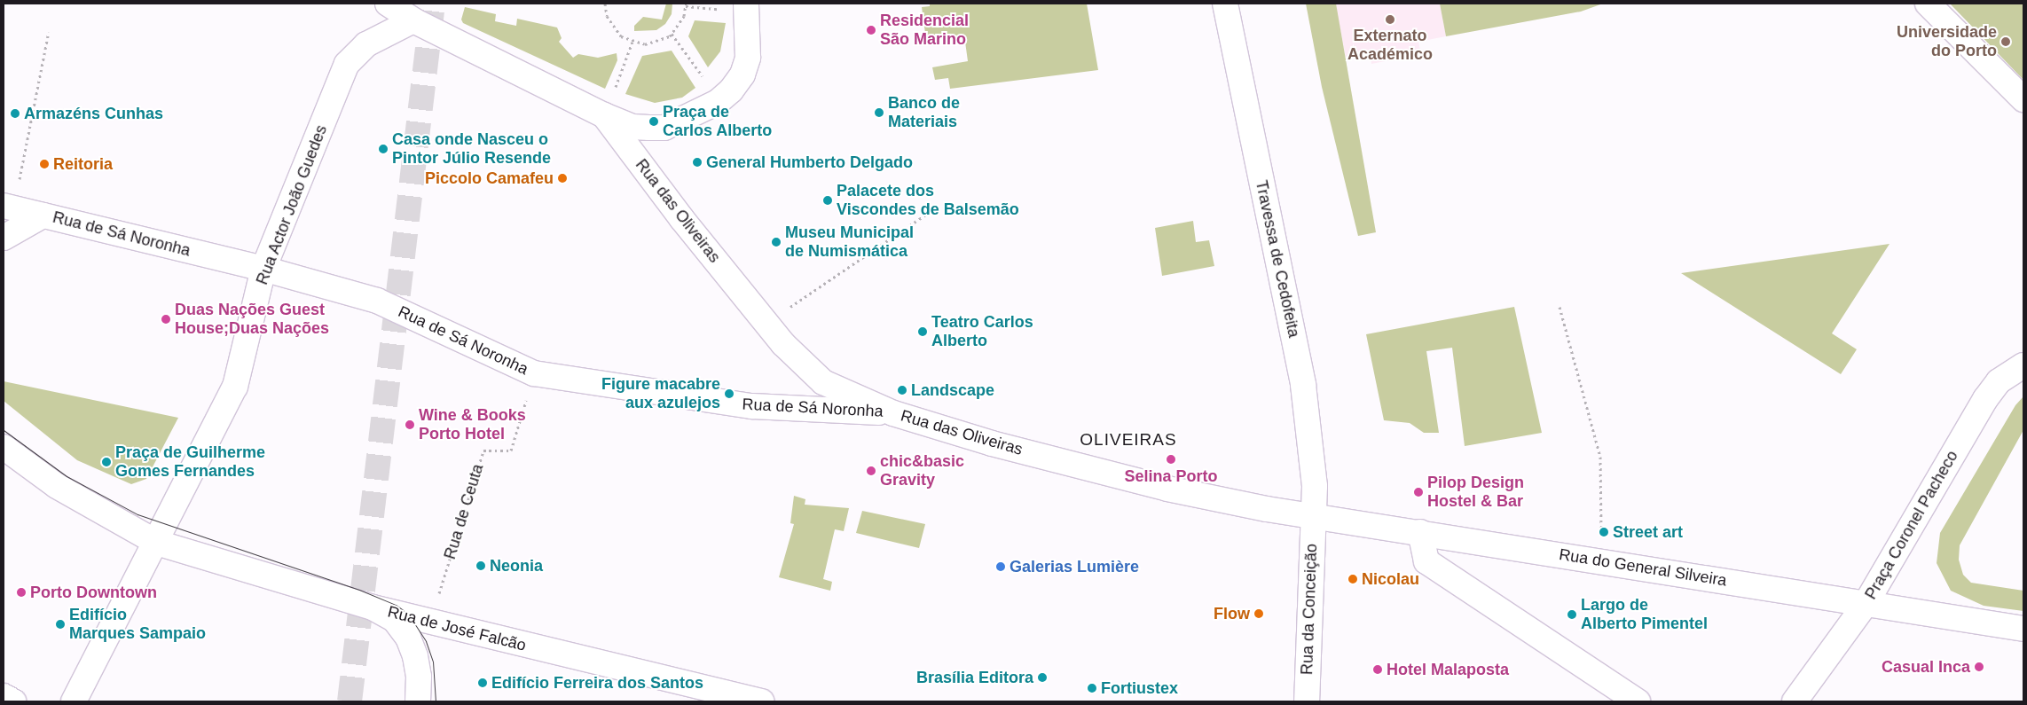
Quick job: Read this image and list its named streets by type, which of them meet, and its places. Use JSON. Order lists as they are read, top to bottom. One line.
{"streets":{"street":["Rua Actor João Guedes","Rua das Oliveiras","Rua de Sá Noronha","Travessa de Cedofeita","Praça Coronel Pacheco","Rua do General Silveira","Rua da Conceição","Rua de José Falcão"],"path":["Rua de Ceuta"]},"crossings":[["Rua Actor João Guedes","Rua de Sá Noronha"],["Rua Actor João Guedes","Rua de José Falcão"],["Rua das Oliveiras","Rua de Sá Noronha"],["Rua das Oliveiras","Travessa de Cedofeita"],["Rua das Oliveiras","Rua da Conceição"],["Travessa de Cedofeita","Rua da Conceição"],["Praça Coronel Pacheco","Rua do General Silveira"]],"districts":["OLIVEIRAS"],"places":["Externato Académico","Residencial São Marino","Universidade do Porto","Banco de Materiais","Armazéns Cunhas","Praça de Carlos Alberto","Casa onde Nasceu o Pintor Júlio Resende","General Humberto Delgado","Reitoria","Piccolo Camafeu","Palacete dos Viscondes de Balsemão","Museu Municipal de Numismática","Duas Nações Guest House;Duas Nações","Teatro Carlos Alberto","Landscape","Figure macabre aux azulejos","Wine & Books Porto Hotel","Selina Porto","Praça de Guilherme Gomes Fernandes","chic&basic Gravity","Pilop Design Hostel & Bar","Street art","Neonia","Galerias Lumière","Nicolau","Porto Downtown","Flow","Largo de Alberto Pimentel","Edifício Marques Sampaio","Casual Inca","Hotel Malaposta","Brasília Editora","Edifício Ferreira dos Santos","Fortiustex"]}
